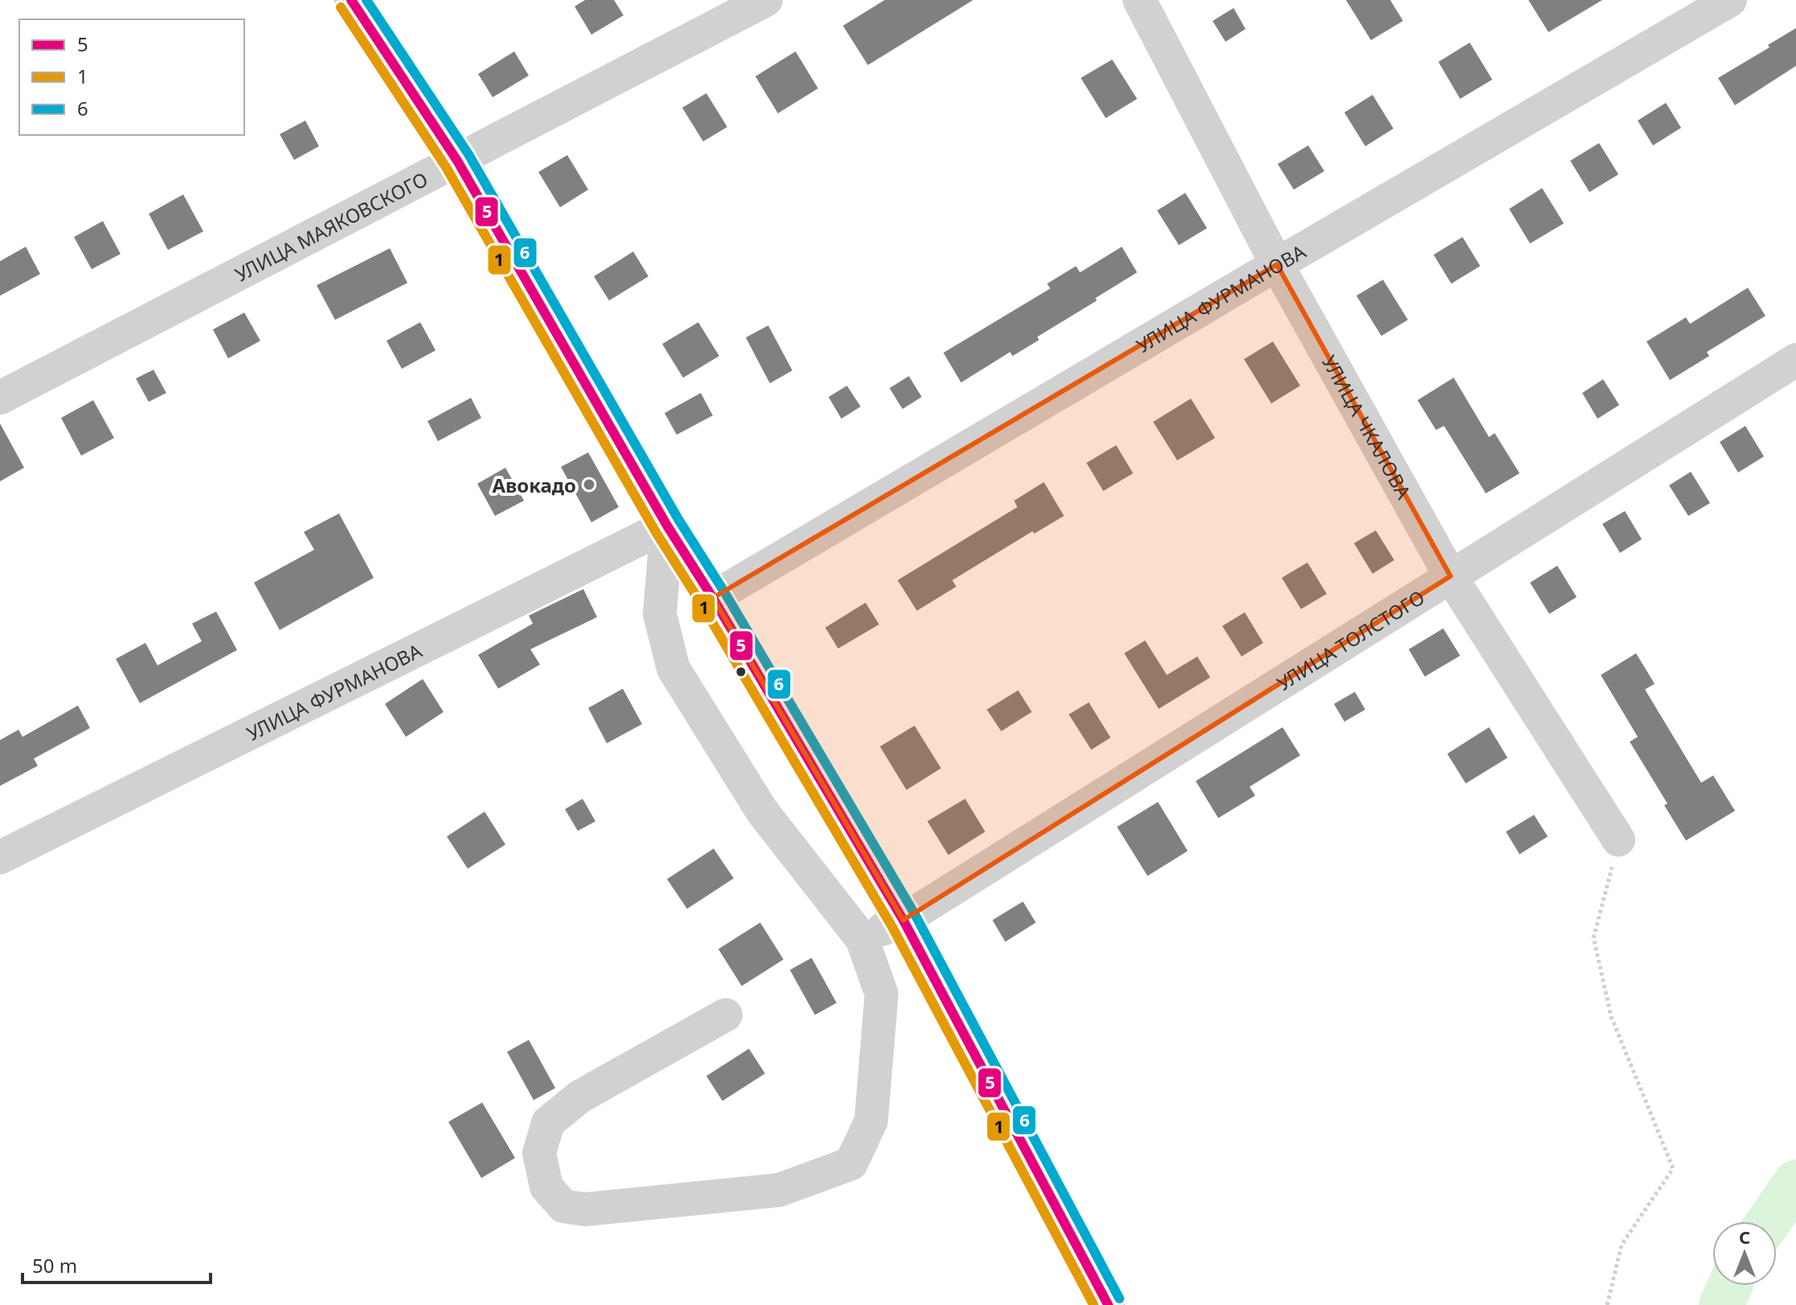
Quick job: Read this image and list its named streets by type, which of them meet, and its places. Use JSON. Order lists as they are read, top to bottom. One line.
{"streets":{"street":["УЛИЦА МАЯКОВСКОГО","УЛИЦА ФУРМАНОВА","УЛИЦА ЧКАЛОВА","УЛИЦА ТОЛСТОГО"]},"crossings":[["УЛИЦА ФУРМАНОВА","УЛИЦА ЧКАЛОВА"],["УЛИЦА ЧКАЛОВА","УЛИЦА ТОЛСТОГО"]],"places":["Авокадо"],"lines":["transit line 5","transit line 6","transit line 1"],"legend":["5","1","6"],"scale_bar":"50 m","north":"top"}
